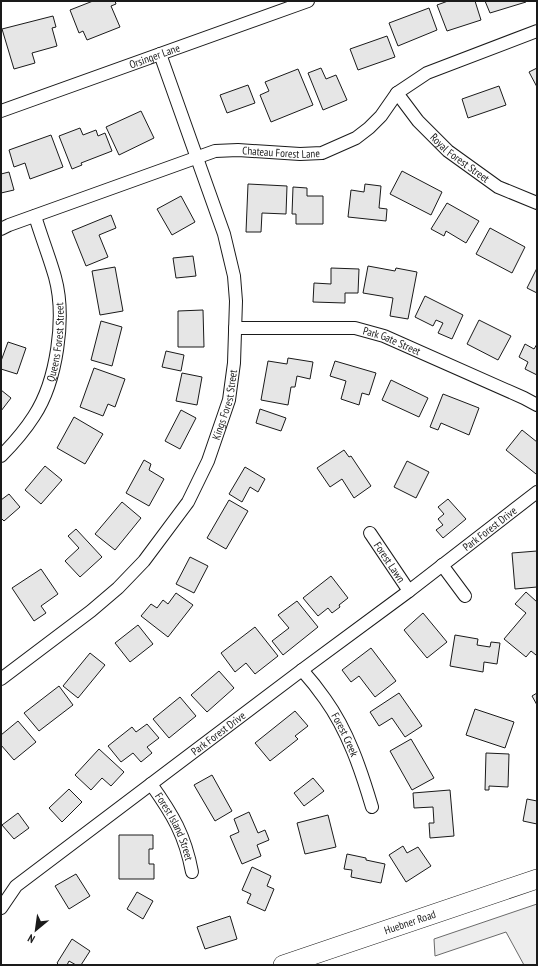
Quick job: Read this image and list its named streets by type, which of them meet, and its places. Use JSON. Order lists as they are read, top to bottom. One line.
{"streets":{"main road":["Huebner Road"],"street":["Orsinger Lane","Chateau Forest Lane","Royal Forest Street","Park Gate Street","Queens Forest Street","Kings Forest Street","Park Forest Drive","Forest Lawn","Forest Creek","Forest Island Street"]},"crossings":[["Orsinger Lane","Kings Forest Street"],["Chateau Forest Lane","Royal Forest Street"],["Chateau Forest Lane","Queens Forest Street"],["Chateau Forest Lane","Kings Forest Street"],["Park Gate Street","Kings Forest Street"],["Park Forest Drive","Forest Lawn"],["Park Forest Drive","Forest Creek"],["Park Forest Drive","Forest Island Street"]],"north":"bottom left"}
